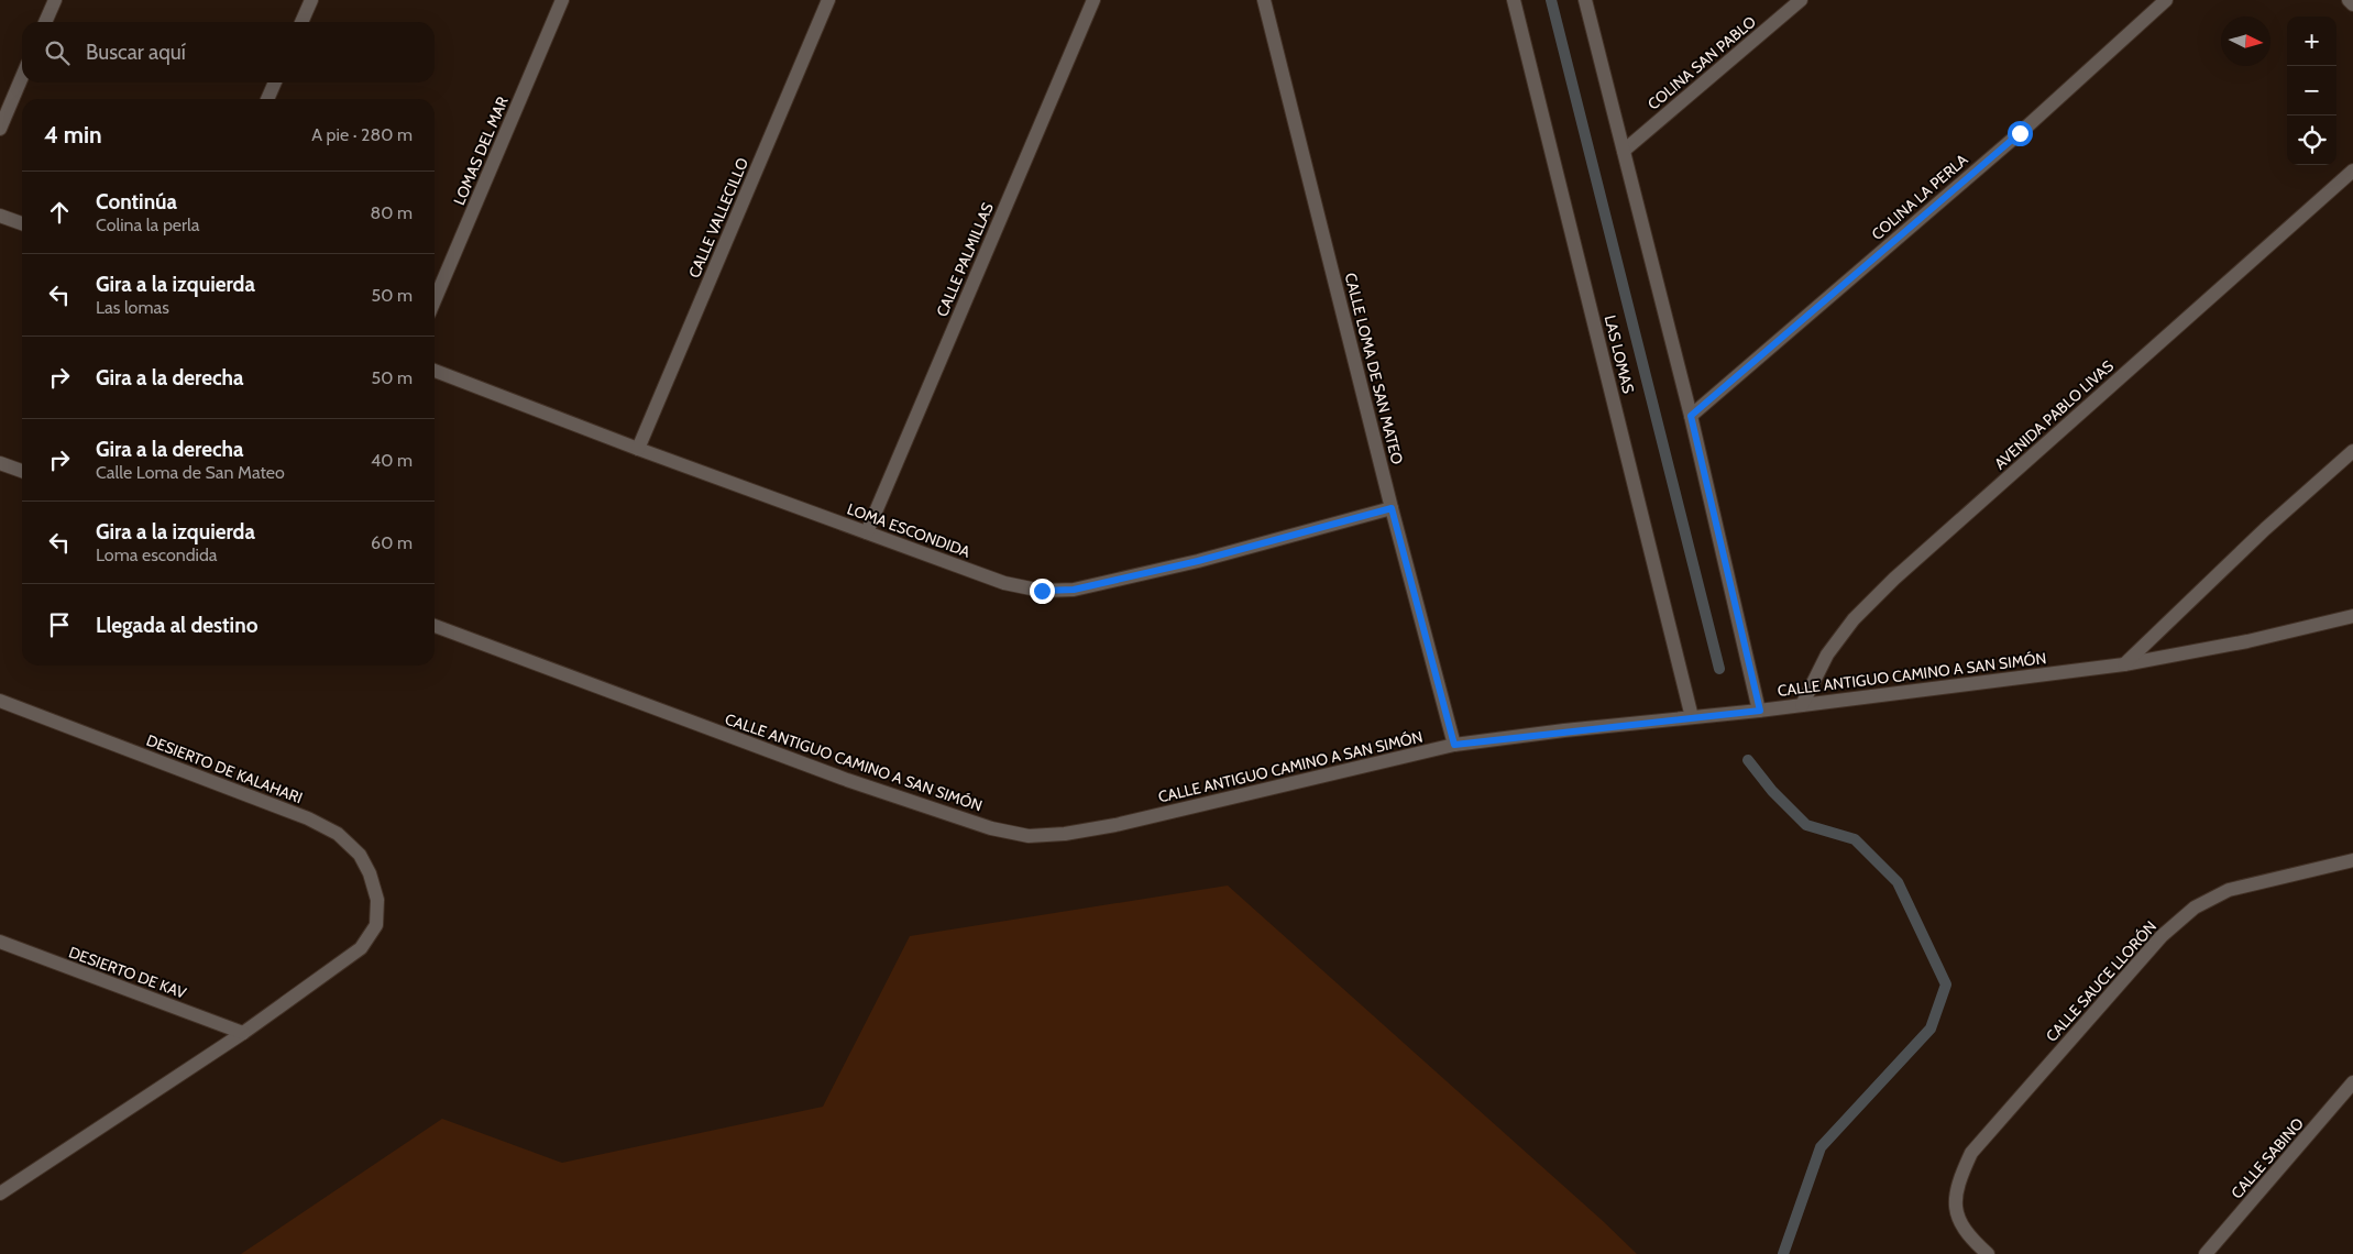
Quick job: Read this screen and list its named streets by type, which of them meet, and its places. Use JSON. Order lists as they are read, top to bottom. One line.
{"streets":{"street":["COLINA SAN PABLO","LOMAS DEL MAR","COLINA LA PERLA","CALLE VALLECILLO","CALLE PALMILLAS","LAS LOMAS","CALLE LOMA DE SAN MATEO","AVENIDA PABLO LIVAS","LOMA ESCONDIDA","CALLE ANTIGUO CAMINO A SAN SIMÓN","DESIERTO DE KALAHARI","DESIERTO DE KAV","CALLE SAUCE LLORÓN","CALLE SABINO"]},"crossings":[["CALLE VALLECILLO","LOMA ESCONDIDA"],["CALLE PALMILLAS","LOMA ESCONDIDA"],["LAS LOMAS","CALLE ANTIGUO CAMINO A SAN SIMÓN"],["CALLE LOMA DE SAN MATEO","LOMA ESCONDIDA"],["CALLE LOMA DE SAN MATEO","CALLE ANTIGUO CAMINO A SAN SIMÓN"],["AVENIDA PABLO LIVAS","CALLE ANTIGUO CAMINO A SAN SIMÓN"],["DESIERTO DE KALAHARI","DESIERTO DE KAV"]],"north":"right","page":{"map_buttons":["+","−"],"search":"Buscar aquí","heading":["4 min","A pie · 280 m"],"list":[["Continúa","Colina la perla","80 m"],["Gira a la izquierda","Las lomas","50 m"],["Gira a la derecha","50 m"],["Gira a la derecha","Calle Loma de San Mateo","40 m"],["Gira a la izquierda","Loma escondida","60 m"],"Llegada al destino"]}}
